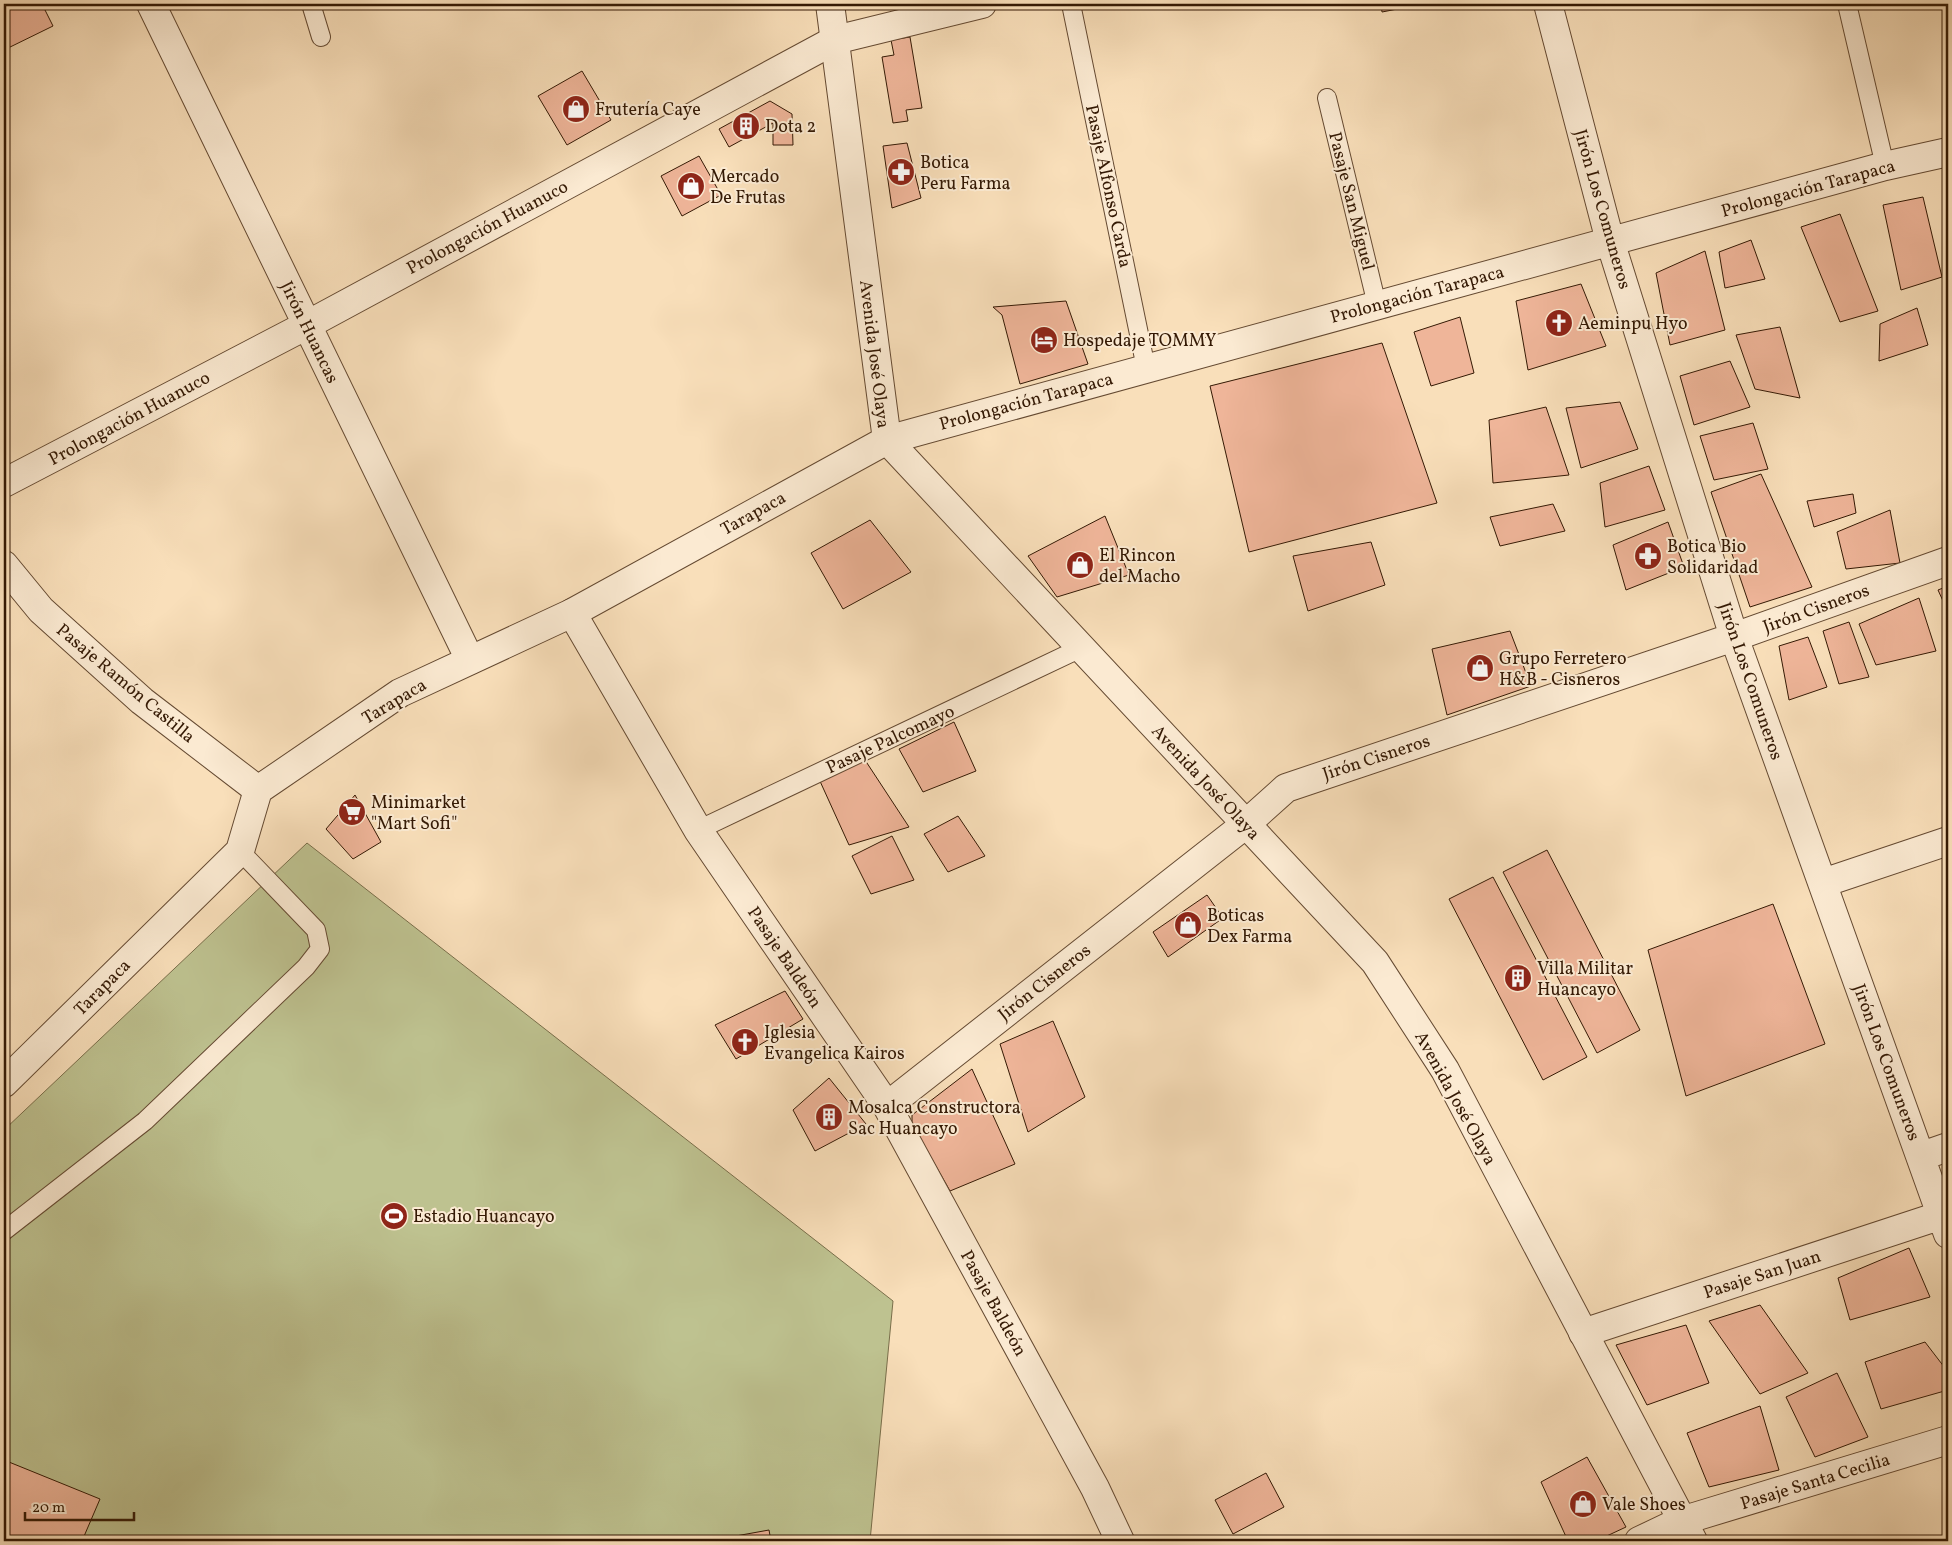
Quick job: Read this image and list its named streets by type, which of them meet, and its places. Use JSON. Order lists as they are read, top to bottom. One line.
{"streets":{"street":["Prolongación Tarapaca","Jirón Los Comuneros","Prolongación Huanuco","Jirón Huancas","Avenida José Olaya","Tarapaca","Jirón Cisneros","Pasaje Ramón Castilla","Pasaje Baldeón","Pasaje San Juan","Pasaje Santa Cecilia"],"lane":["Pasaje Alfonso Carda","Pasaje San Miguel","Pasaje Palcomayo"]},"crossings":[["Pasaje Alfonso Carda","Prolongación Tarapaca"],["Prolongación Tarapaca","Pasaje San Miguel"],["Prolongación Tarapaca","Jirón Los Comuneros"],["Prolongación Tarapaca","Avenida José Olaya"],["Prolongación Tarapaca","Tarapaca"],["Jirón Los Comuneros","Jirón Cisneros"],["Jirón Los Comuneros","Pasaje San Juan"],["Prolongación Huanuco","Jirón Huancas"],["Prolongación Huanuco","Avenida José Olaya"],["Jirón Huancas","Tarapaca"],["Avenida José Olaya","Tarapaca"],["Avenida José Olaya","Jirón Cisneros"],["Avenida José Olaya","Pasaje Palcomayo"],["Avenida José Olaya","Pasaje San Juan"],["Avenida José Olaya","Pasaje Santa Cecilia"],["Tarapaca","Pasaje Ramón Castilla"],["Tarapaca","Pasaje Baldeón"],["Jirón Cisneros","Pasaje Baldeón"],["Pasaje Palcomayo","Pasaje Baldeón"]],"places":{"shop":["Frutería Caye","Mercado De Frutas","El Rincon del Macho","Grupo Ferretero H&B - Cisneros","Boticas Dex Farma","Vale Shoes"],"building":["Dota 2","Villa Militar Huancayo","Mosalca Constructora Sac Huancayo"],"pharmacy":["Botica Peru Farma","Botica Bio Solidaridad"],"church":["Aeminpu Hyo","Iglesia Evangelica Kairos"],"hotel":["Hospedaje TOMMY"],"supermarket":["Minimarket \"Mart Sofi\""],"sports":["Estadio Huancayo"]},"scale_bar":"20 m"}
